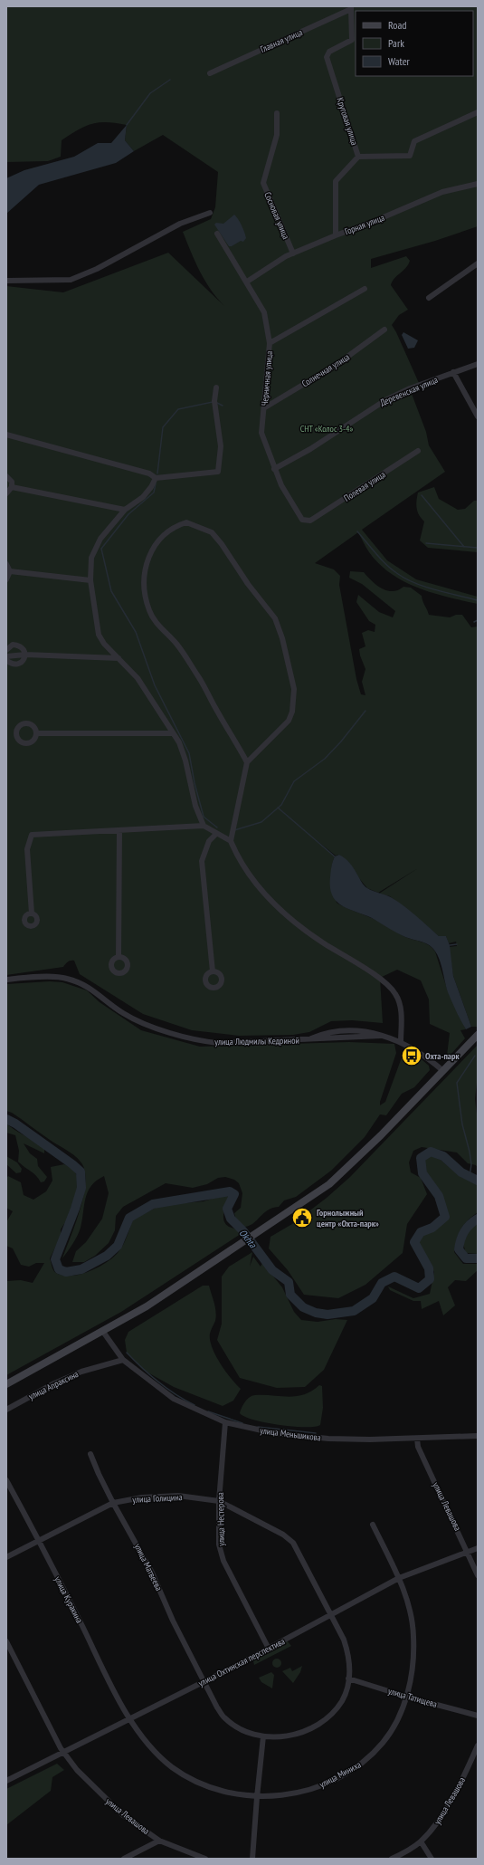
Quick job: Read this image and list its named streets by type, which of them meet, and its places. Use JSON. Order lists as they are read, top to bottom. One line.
{"streets":{"street":["Главная улица","Круговая улица","Сосновая улица","Горная улица","Солнечная улица","Черничная улица","Деревенская улица","Полевая улица","улица Людмилы Кедриной","улица Апраксина","улица Меньшикова","улица Голицина","улица Левашова","улица Нестерова","улица Матвеева","улица Куракина","улица Охтинская перспектива","улица Татищева","улица Миниха"]},"crossings":[["Главная улица","Круговая улица"],["Круговая улица","Горная улица"],["Солнечная улица","Черничная улица"],["Черничная улица","Деревенская улица"],["Черничная улица","Полевая улица"],["улица Апраксина","улица Меньшикова"],["улица Меньшикова","улица Левашова"],["улица Меньшикова","улица Нестерова"],["улица Голицина","улица Нестерова"],["улица Голицина","улица Матвеева"],["улица Голицина","улица Куракина"],["улица Голицина","улица Охтинская перспектива"],["улица Голицина","улица Татищева"],["улица Левашова","улица Охтинская перспектива"],["улица Нестерова","улица Охтинская перспектива"],["улица Матвеева","улица Охтинская перспектива"],["улица Куракина","улица Охтинская перспектива"],["улица Куракина","улица Миниха"],["улица Охтинская перспектива","улица Миниха"],["улица Татищева","улица Миниха"]],"water":["Okhta"],"parks":["СНТ «Колос 3-4»"],"places":{"bus stop":["Охта-парк"],"public building":["Горнолыжный центр «Охта-парк»"]},"legend":["Road","Park","Water"]}
